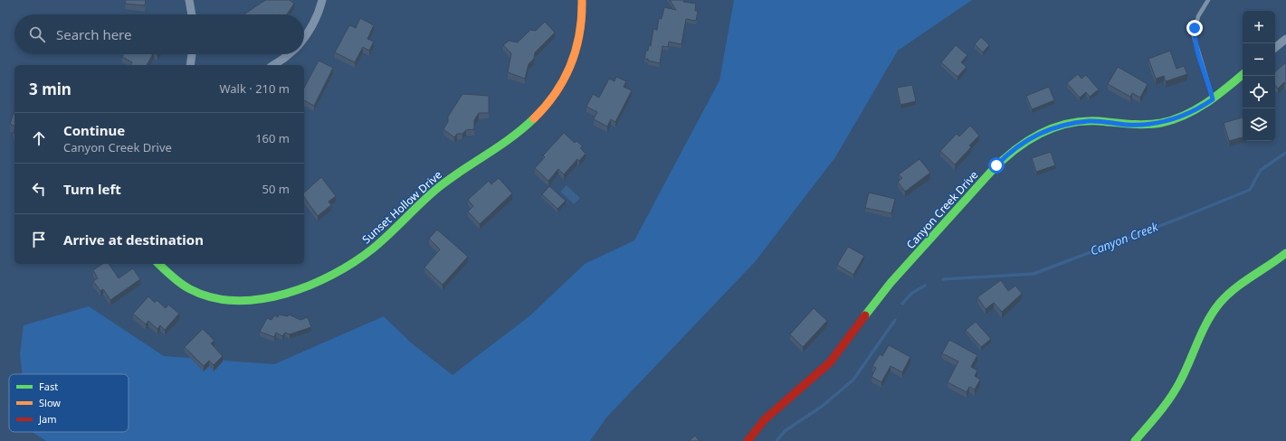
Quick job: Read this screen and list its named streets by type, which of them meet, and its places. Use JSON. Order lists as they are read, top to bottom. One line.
{"streets":{"street":["Sunset Hollow Drive","Canyon Creek Drive"]},"water":["Canyon Creek"],"legend":["Fast","Slow","Jam"],"page":{"map_buttons":["+","−"],"search":"Search here","heading":["3 min","Walk · 210 m"],"list":[["Continue","Canyon Creek Drive","160 m"],["Turn left","50 m"],"Arrive at destination"]}}
